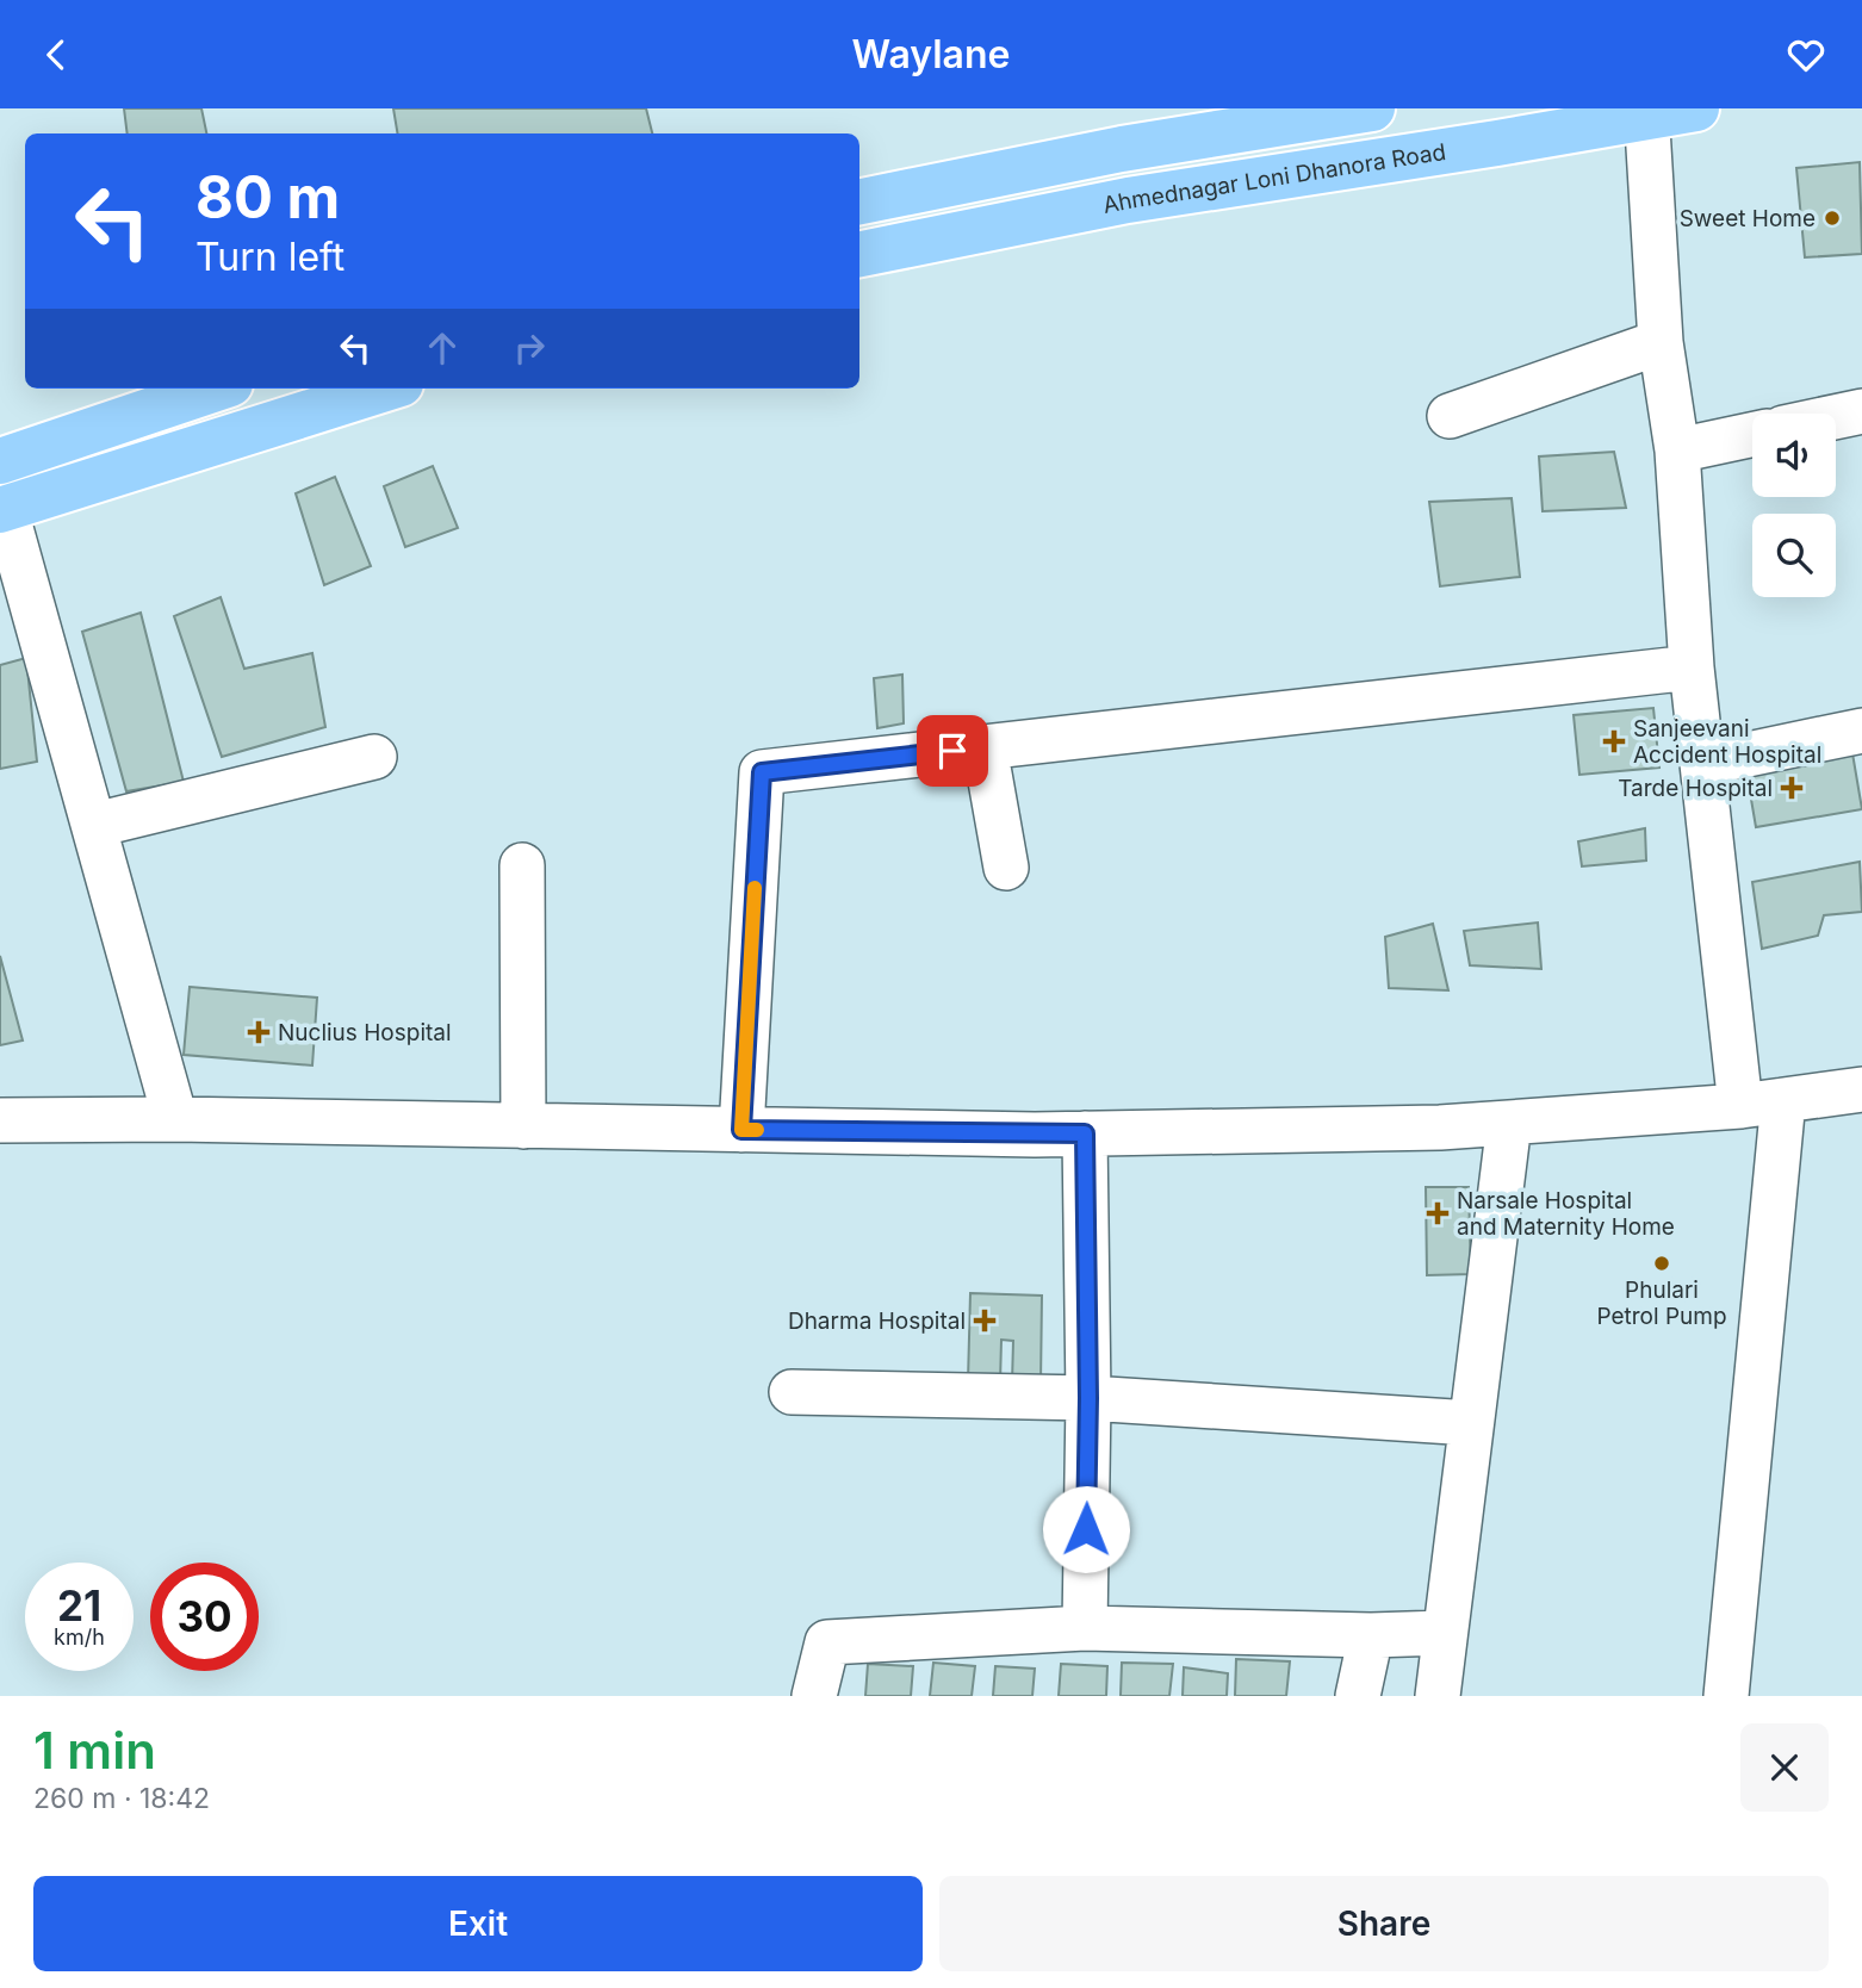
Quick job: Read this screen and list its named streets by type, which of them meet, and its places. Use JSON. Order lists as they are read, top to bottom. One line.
{"streets":{"main road":["Ahmednagar Loni Dhanora Road"]},"places":{"other":["Sweet Home","Phulari Petrol Pump"],"health":["Sanjeevani Accident Hospital","Tarde Hospital","Nuclius Hospital","Narsale Hospital and Maternity Home","Dharma Hospital"]},"page":{"header":"Waylane","turn":["80 m","Turn left"],"speed":"21 km/h","limit":"30","heading":["1 min","260 m · 18:42"],"buttons":["Exit","Share"]}}
